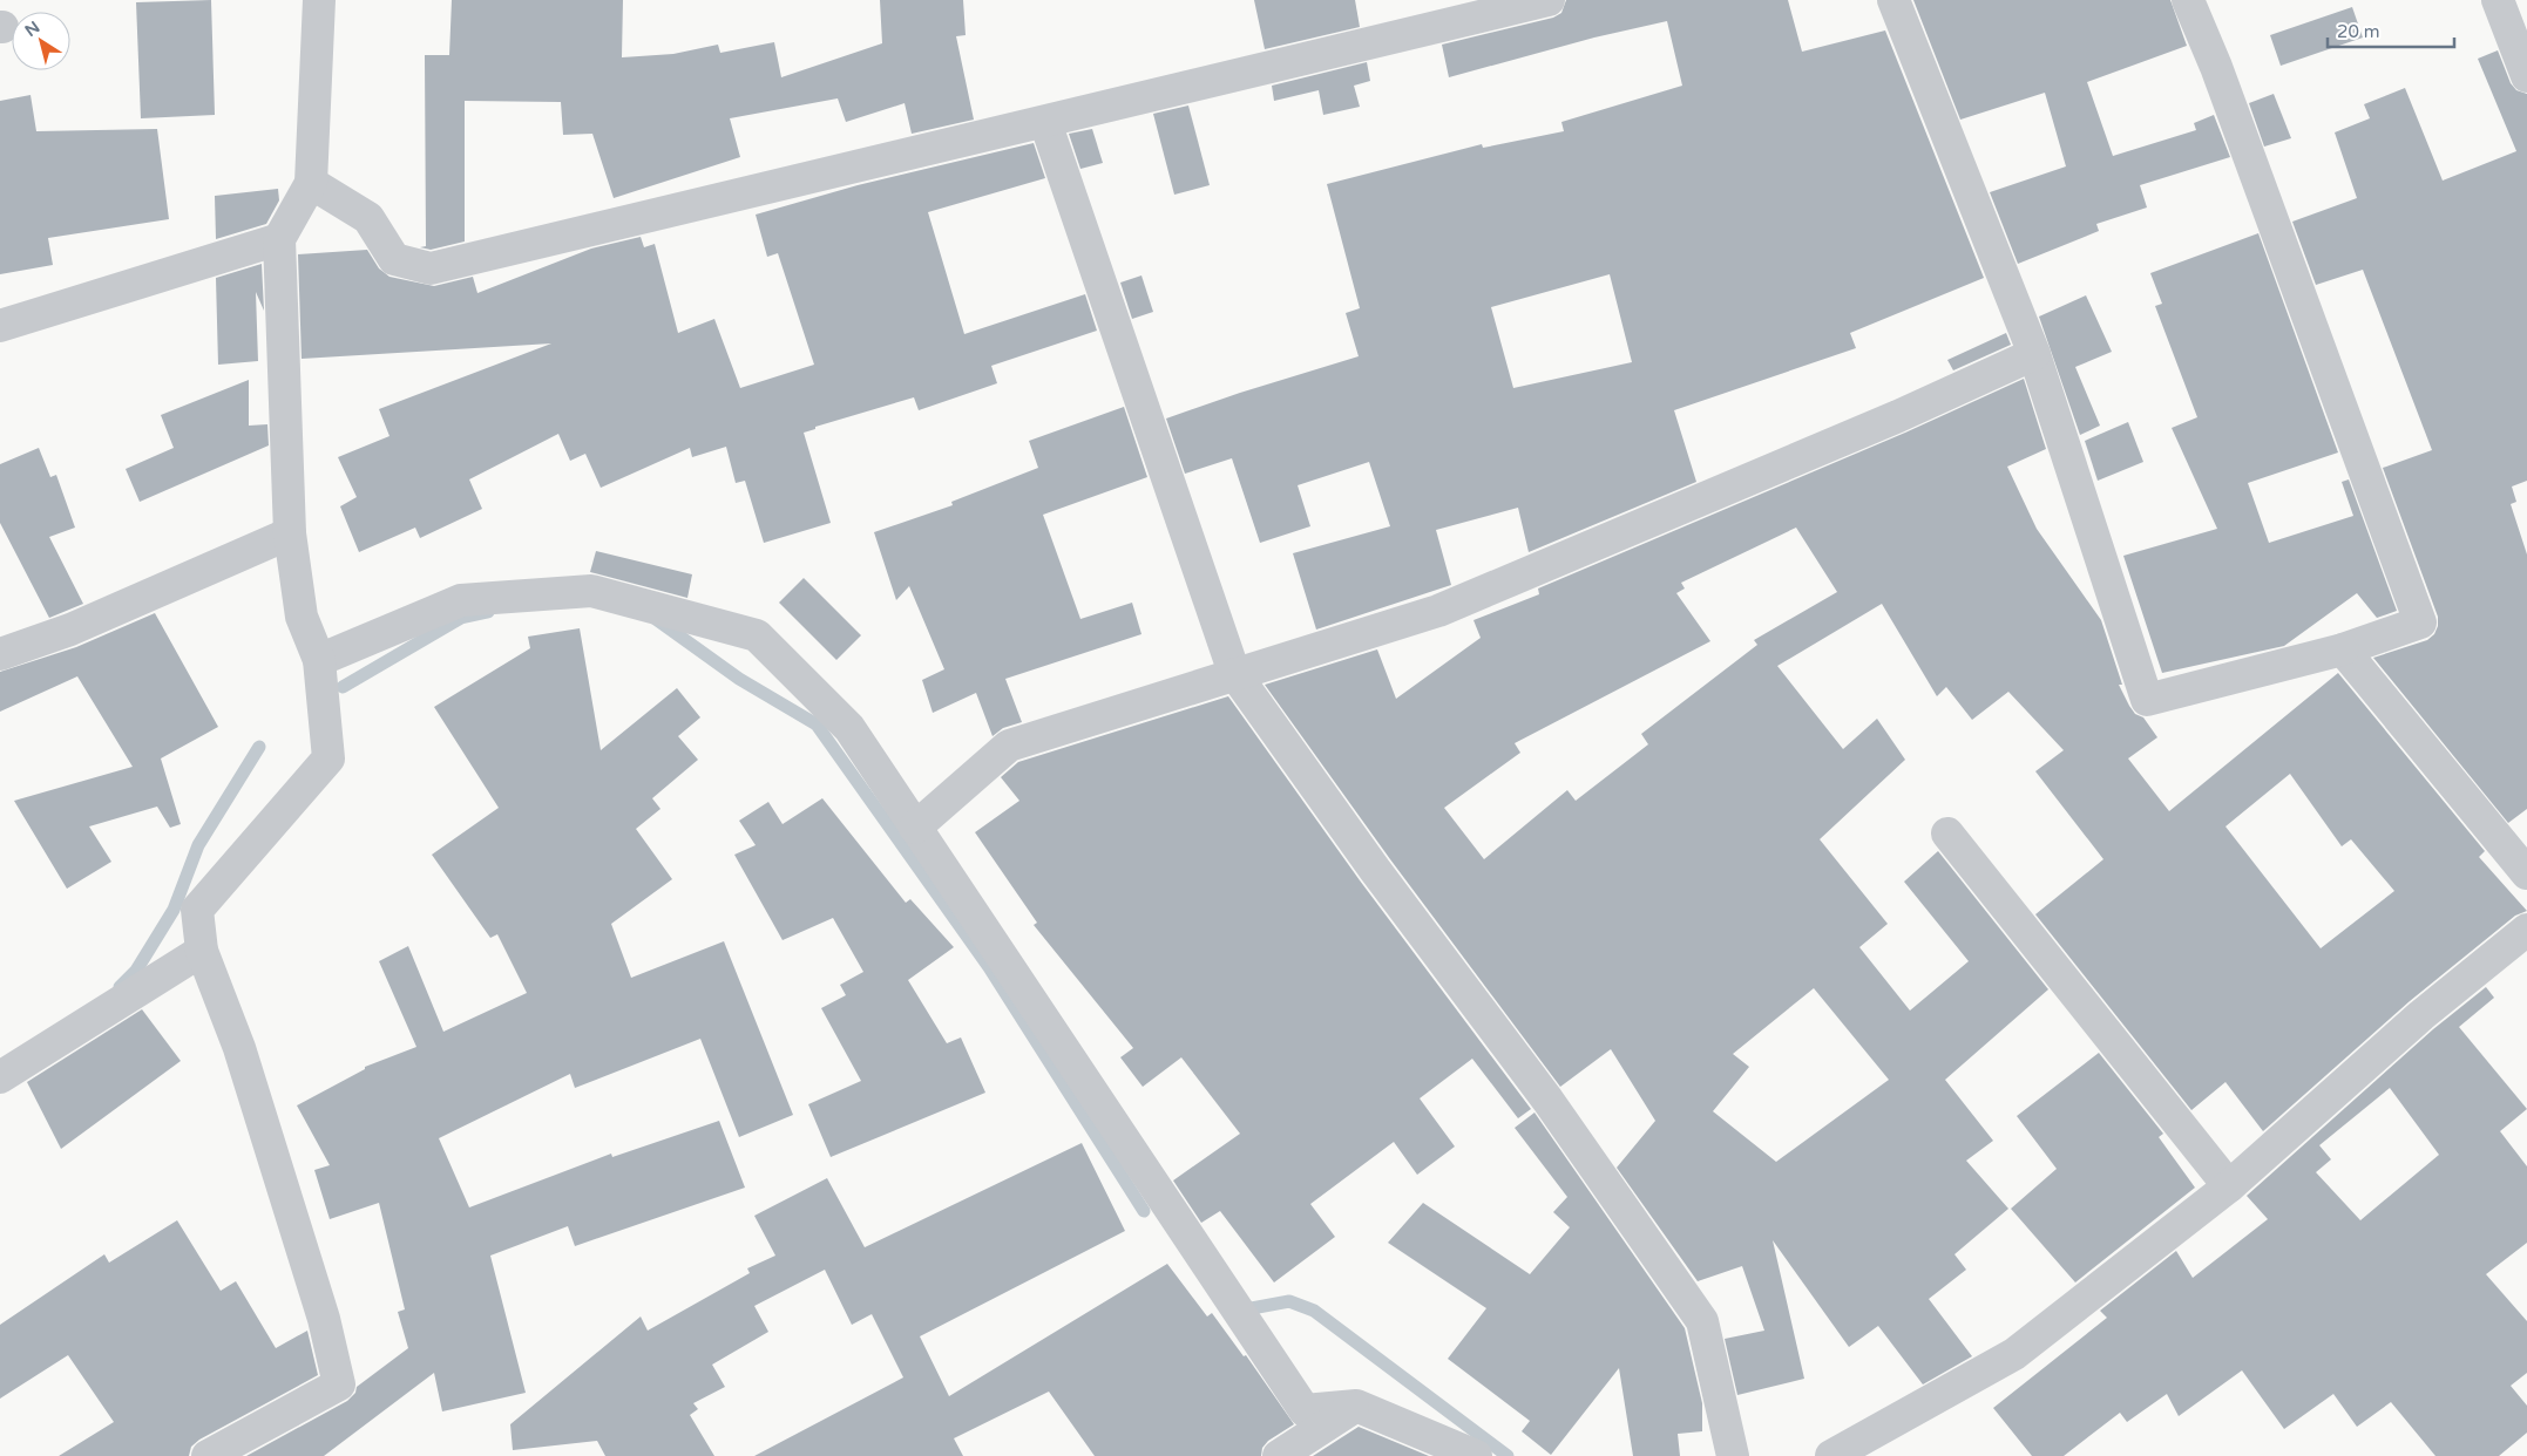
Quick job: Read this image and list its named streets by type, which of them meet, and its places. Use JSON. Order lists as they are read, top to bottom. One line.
{"scale_bar":"20 m","north":"top left"}
